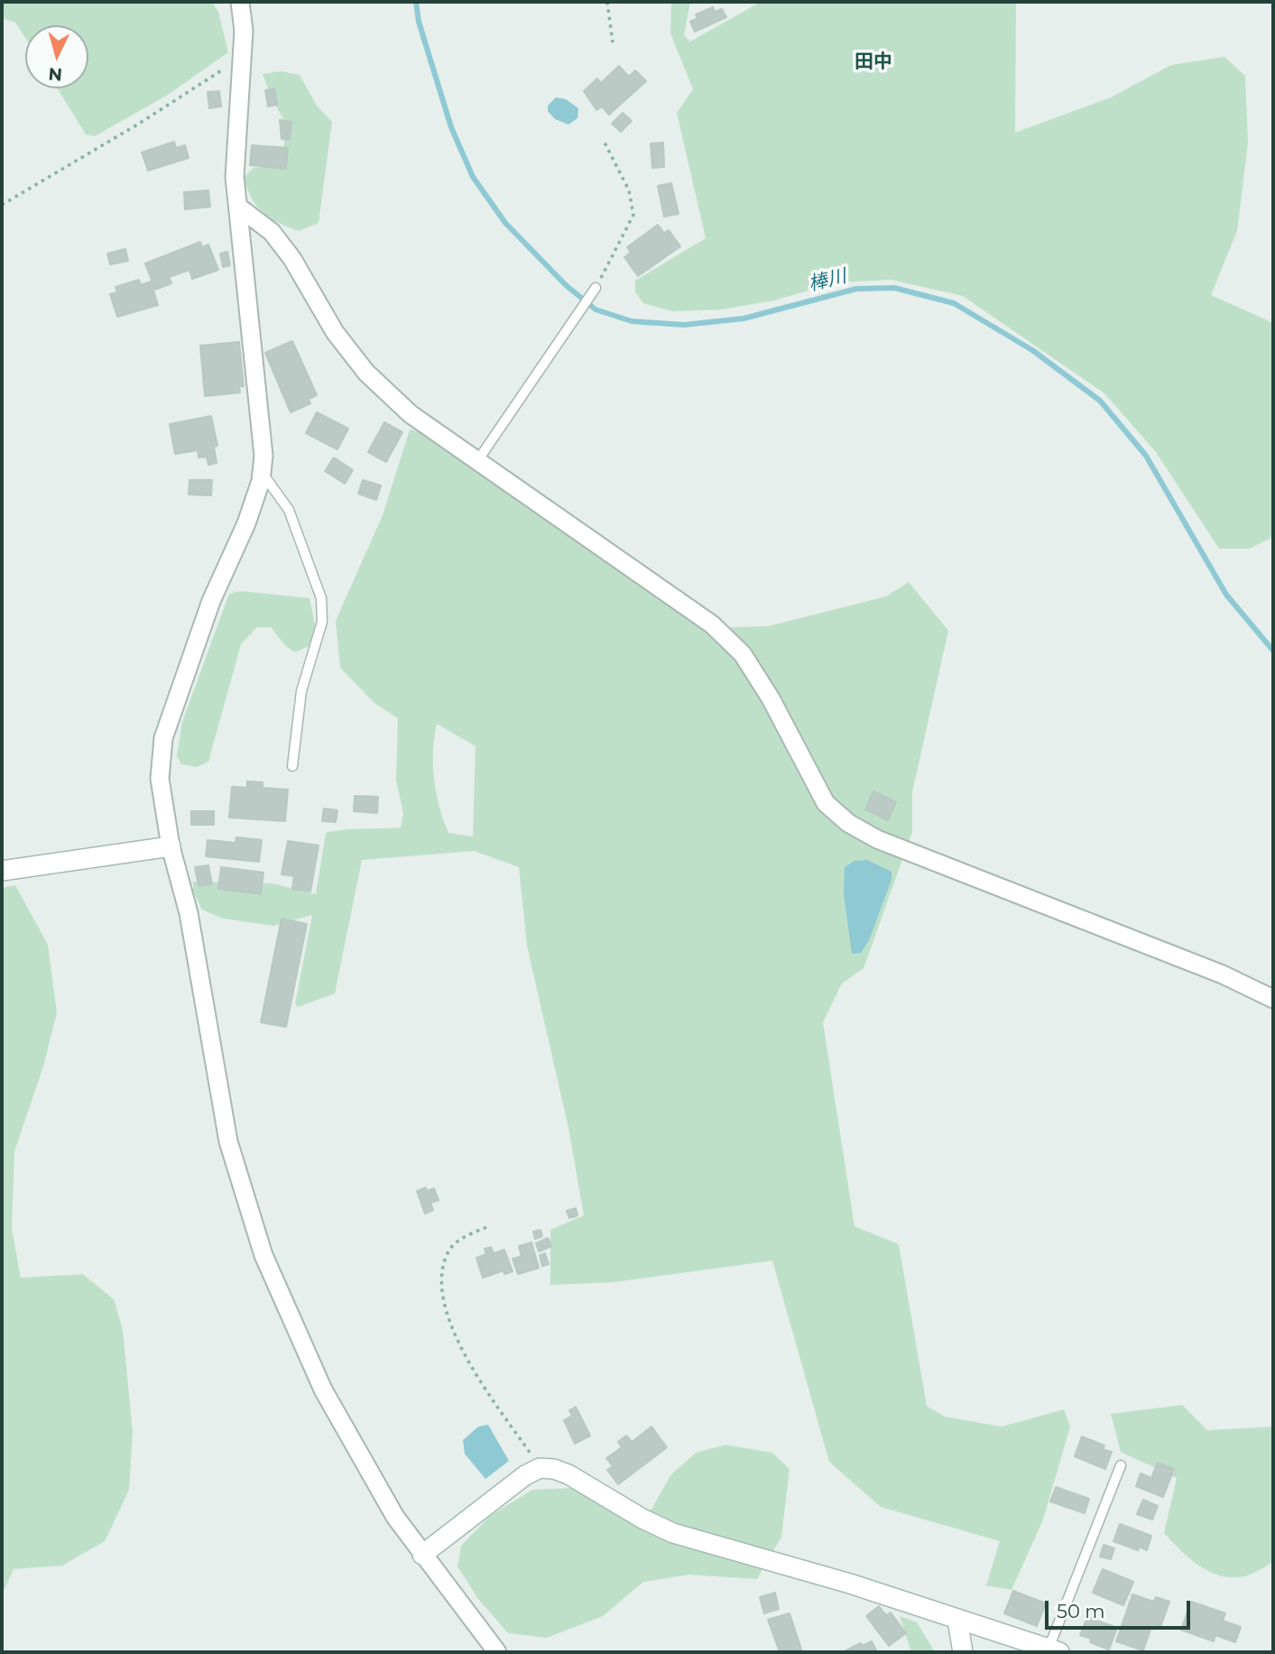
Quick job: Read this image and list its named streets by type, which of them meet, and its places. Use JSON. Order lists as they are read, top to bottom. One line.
{"districts":["田中"],"water":["棒川"],"scale_bar":"50 m","north":"bottom"}
